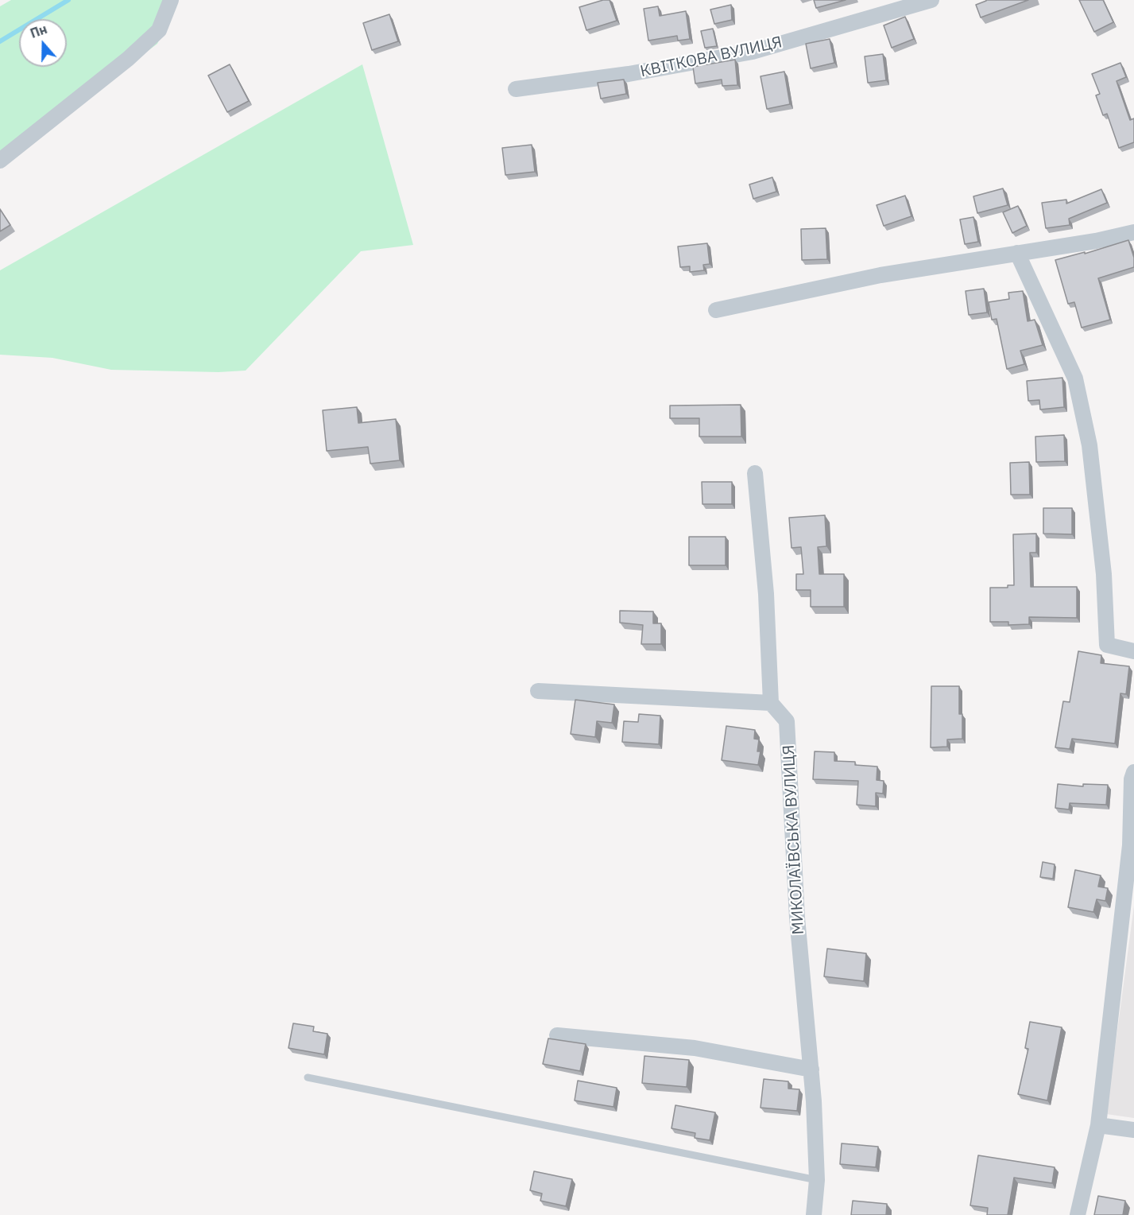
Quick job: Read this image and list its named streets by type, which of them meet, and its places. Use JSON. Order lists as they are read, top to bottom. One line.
{"streets":{"street":["КВІТКОВА ВУЛИЦЯ","МИКОЛАЇВСЬКА ВУЛИЦЯ"]},"north":"top"}
